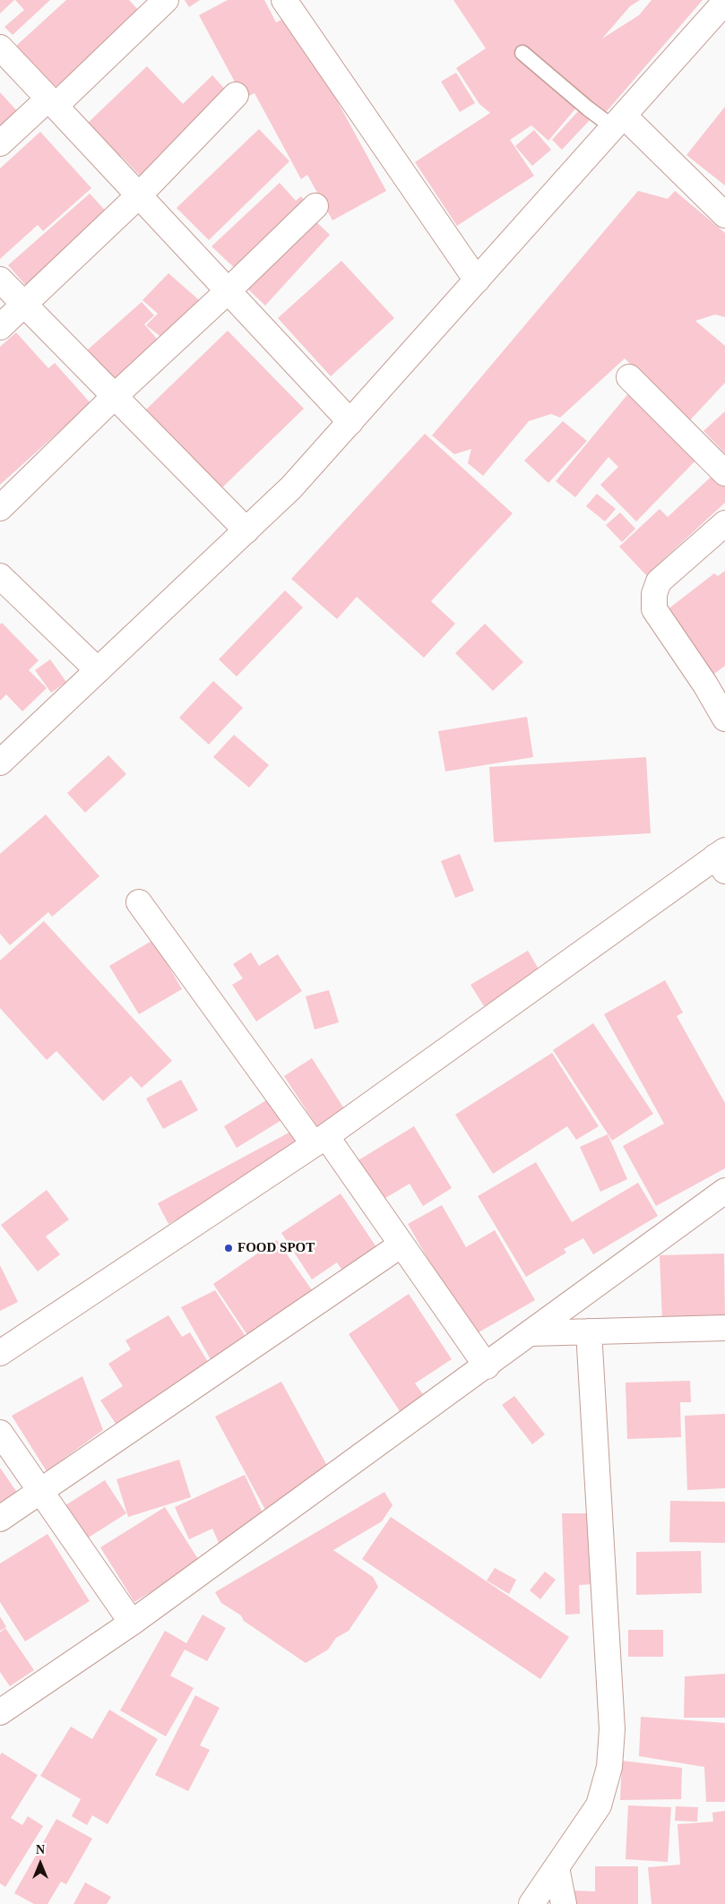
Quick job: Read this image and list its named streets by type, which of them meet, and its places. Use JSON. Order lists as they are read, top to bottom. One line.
{"places":["FOOD SPOT"],"north":"top"}
